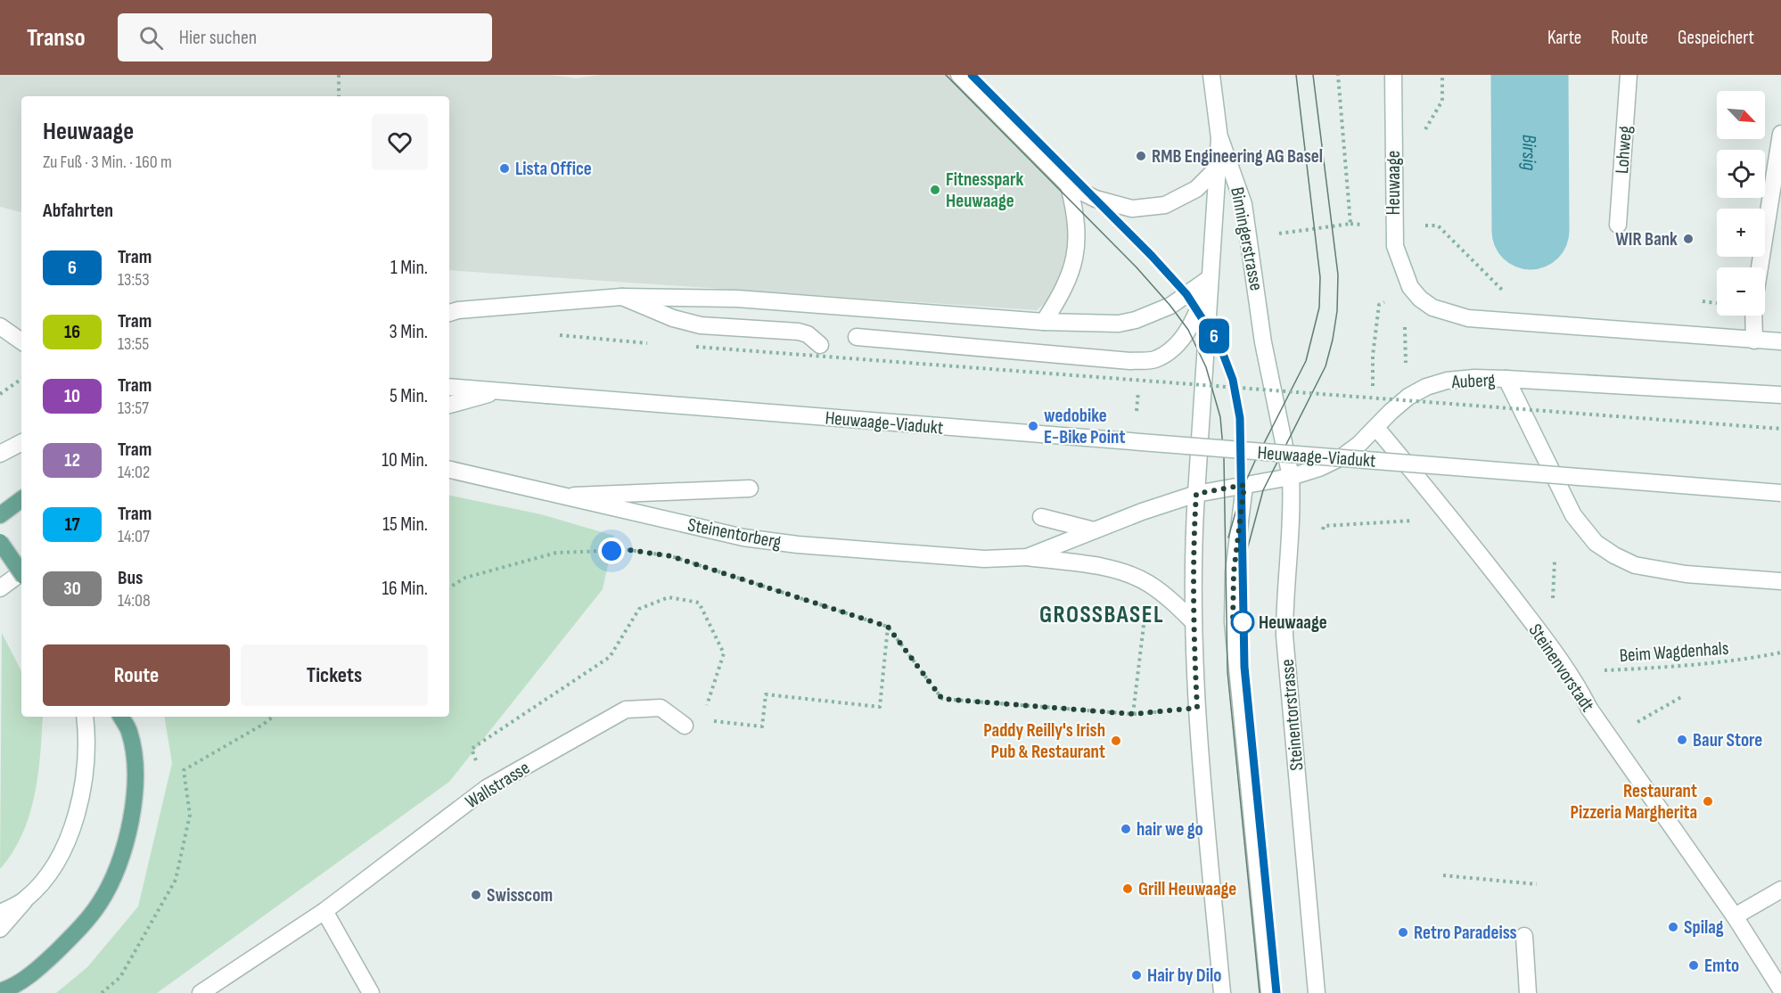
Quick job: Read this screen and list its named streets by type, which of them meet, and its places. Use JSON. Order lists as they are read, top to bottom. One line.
{"streets":{"main road":["Lohweg","Heuwaage","Binningerstrasse","Auberg","Heuwaage-Viadukt","Steinentorberg","Steinenvorstadt","Steinentorstrasse","Wallstrasse"],"path":["Beim Wagdenhals"]},"crossings":[["Binningerstrasse","Auberg"],["Binningerstrasse","Steinentorberg"],["Binningerstrasse","Steinentorstrasse"],["Auberg","Steinentorberg"],["Auberg","Steinenvorstadt"],["Auberg","Steinentorstrasse"],["Beim Wagdenhals","Steinenvorstadt"]],"districts":["GROSSBASEL"],"water":["Birsig"],"places":["RMB Engineering AG Basel","Lista Office","Fitnesspark Heuwaage","WIR Bank","wedobike E-Bike Point","Heuwaage","Baur Store","Paddy Reilly's Irish Pub & Restaurant","Restaurant Pizzeria Margherita","hair we go","Grill Heuwaage","Swisscom","Spilag","Retro Paradeiss","Emto","Hair by Dilo"],"lines":["tram line 6"],"north":"bottom right","page":{"header":"Transo","search":"Hier suchen","nav":["Karte","Route","Gespeichert"],"on_map":"6","map_buttons":["+","−"],"heading":[["Heuwaage","Zu Fuß · 3 Min. · 160 m"],"Abfahrten"],"list":[{"mark":"6","name":"Tram","note":"13:53","value":"1 Min."},{"mark":"16","name":"Tram","note":"13:55","value":"3 Min."},{"mark":"10","name":"Tram","note":"13:57","value":"5 Min."},{"mark":"12","name":"Tram","note":"14:02","value":"10 Min."},{"mark":"17","name":"Tram","note":"14:07","value":"15 Min."},{"mark":"30","name":"Bus","note":"14:08","value":"16 Min."}],"buttons":["Route","Tickets"]}}
